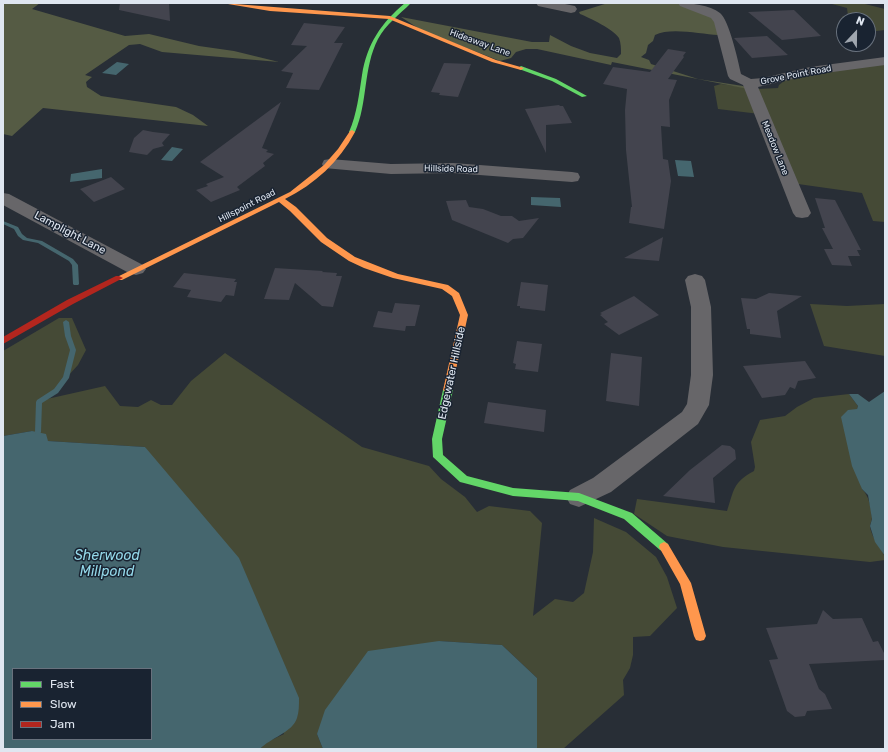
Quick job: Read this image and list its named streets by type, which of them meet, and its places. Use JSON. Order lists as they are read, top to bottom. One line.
{"streets":{"street":["Hideaway Lane","Grove Point Road","Meadow Lane","Hillside Road","Hillspoint Road","Lamplight Lane","Edgewater Hillside"]},"crossings":[["Hideaway Lane","Hillspoint Road"],["Grove Point Road","Meadow Lane"],["Hillside Road","Hillspoint Road"],["Hillspoint Road","Lamplight Lane"],["Hillspoint Road","Edgewater Hillside"]],"water":["Sherwood Millpond"],"legend":["Fast","Slow","Jam"],"north":"top"}
